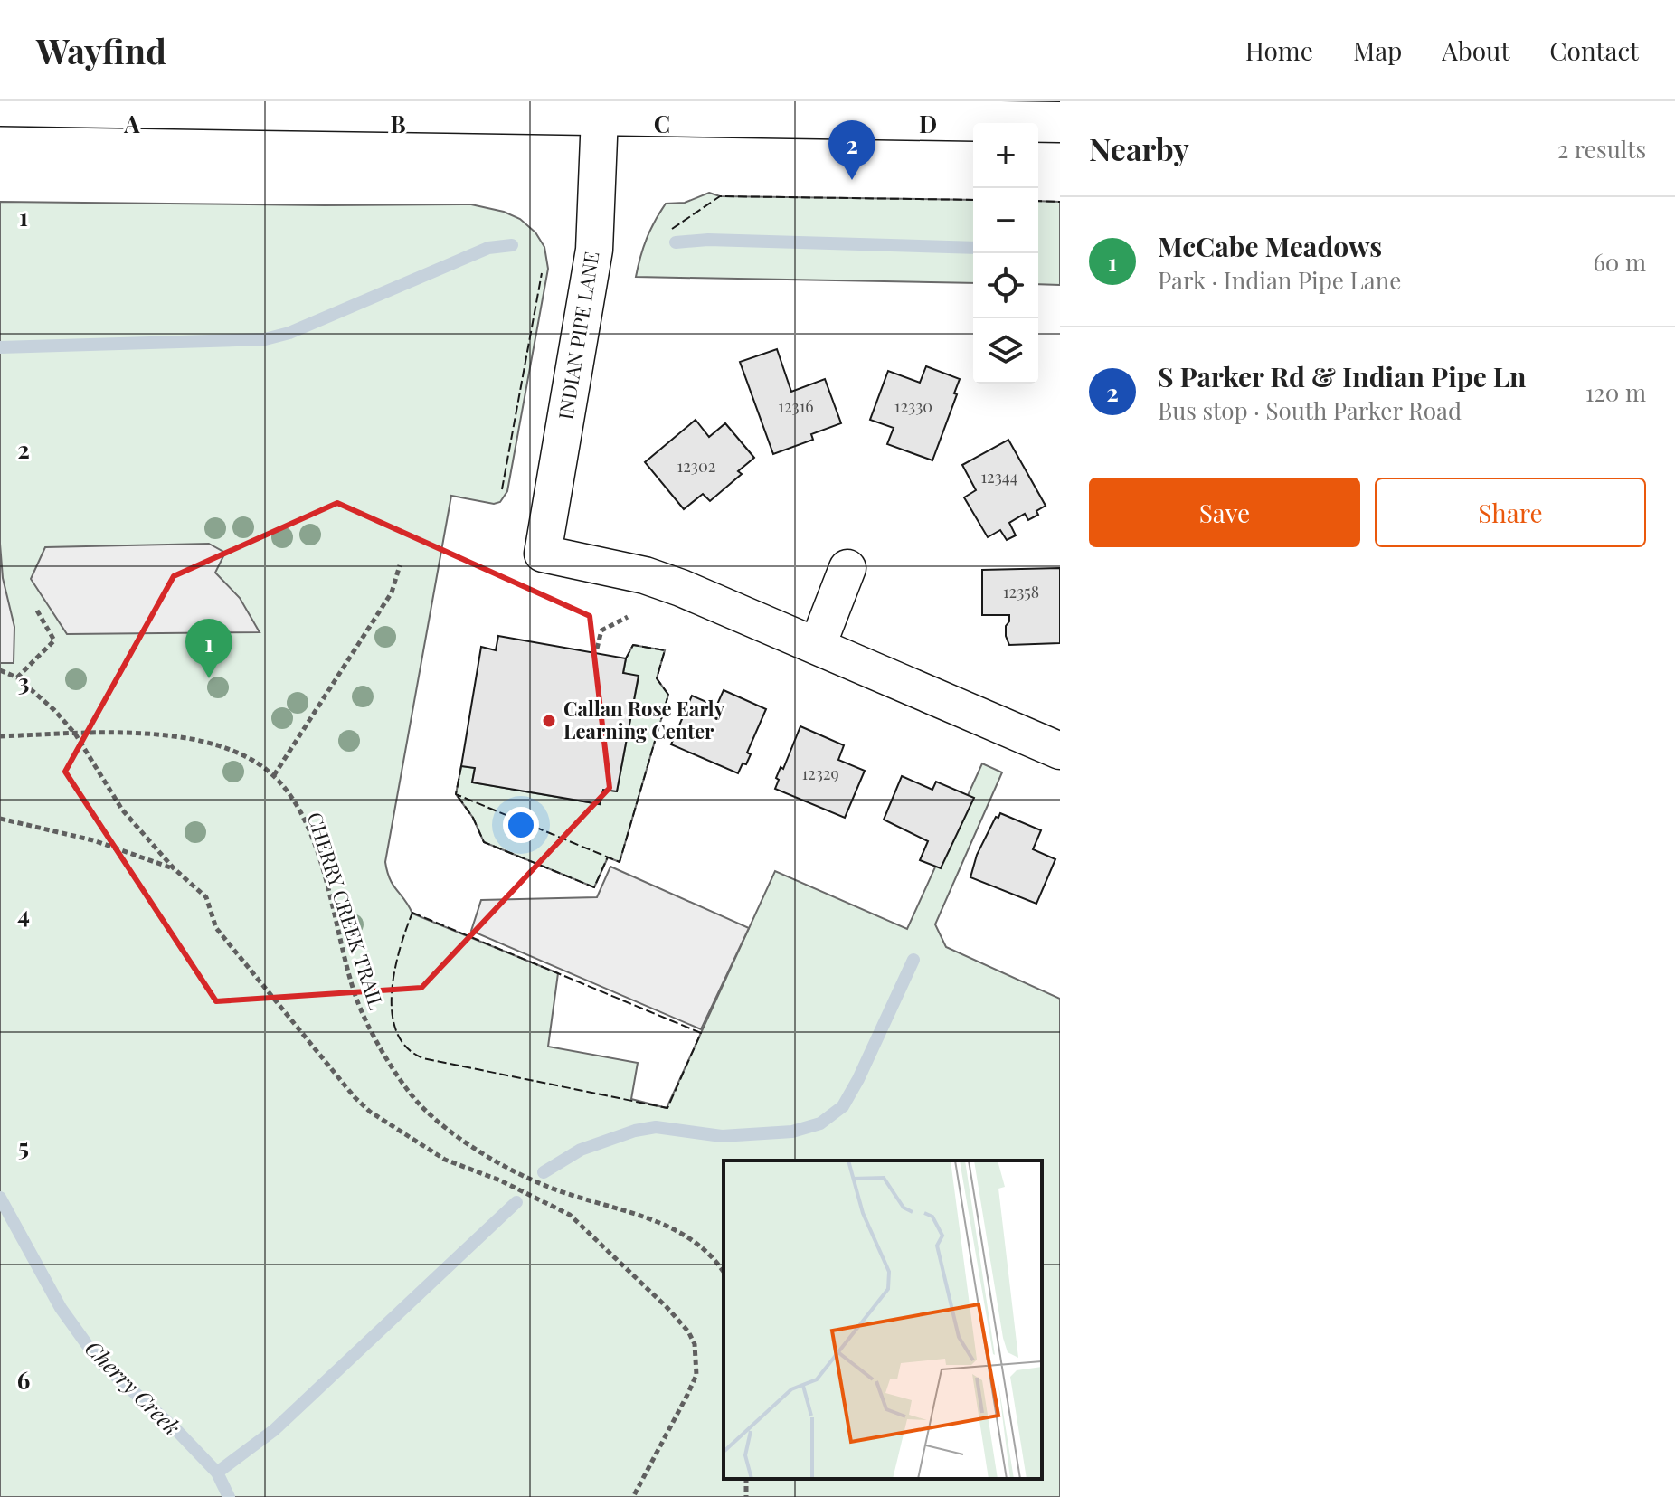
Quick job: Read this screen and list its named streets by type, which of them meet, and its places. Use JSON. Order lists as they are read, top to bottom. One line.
{"streets":{"street":["INDIAN PIPE LANE"],"path":["CHERRY CREEK TRAIL"]},"water":["Cherry Creek"],"places":["Callan Rose Early Learning Center"],"house_numbers":["12316","12330","12302","12344","12358","12329"],"page":{"header":"Wayfind","nav":["Home","Map","About","Contact"],"heading":["Nearby","2 results"],"pins":["2","1"],"map_buttons":["+","−"],"list":[{"mark":"1","name":"McCabe Meadows","note":"Park · Indian Pipe Lane","value":"60 m"},{"mark":"2","name":"S Parker Rd & Indian Pipe Ln","note":"Bus stop · South Parker Road","value":"120 m"}],"buttons":["Save","Share"]},"grid":{"columns":["A","B","C","D"],"rows":["1","2","3","4","5","6"]}}
